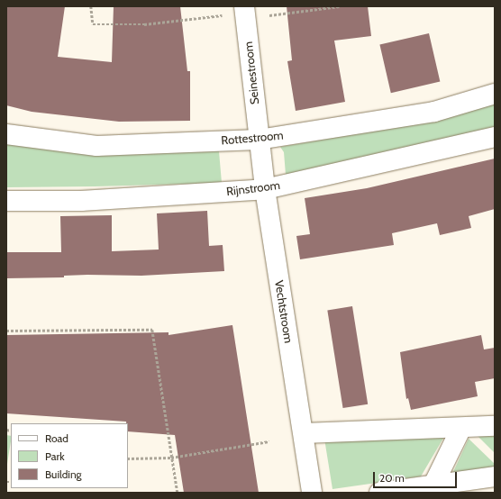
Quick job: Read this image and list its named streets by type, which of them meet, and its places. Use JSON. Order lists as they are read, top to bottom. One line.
{"streets":{"street":["Seinestroom","Rottestroom","Rijnstroom","Vechtstroom"]},"crossings":[["Seinestroom","Rottestroom"],["Seinestroom","Rijnstroom"],["Seinestroom","Vechtstroom"],["Rijnstroom","Vechtstroom"]],"legend":["Road","Park","Building"],"scale_bar":"20 m"}
